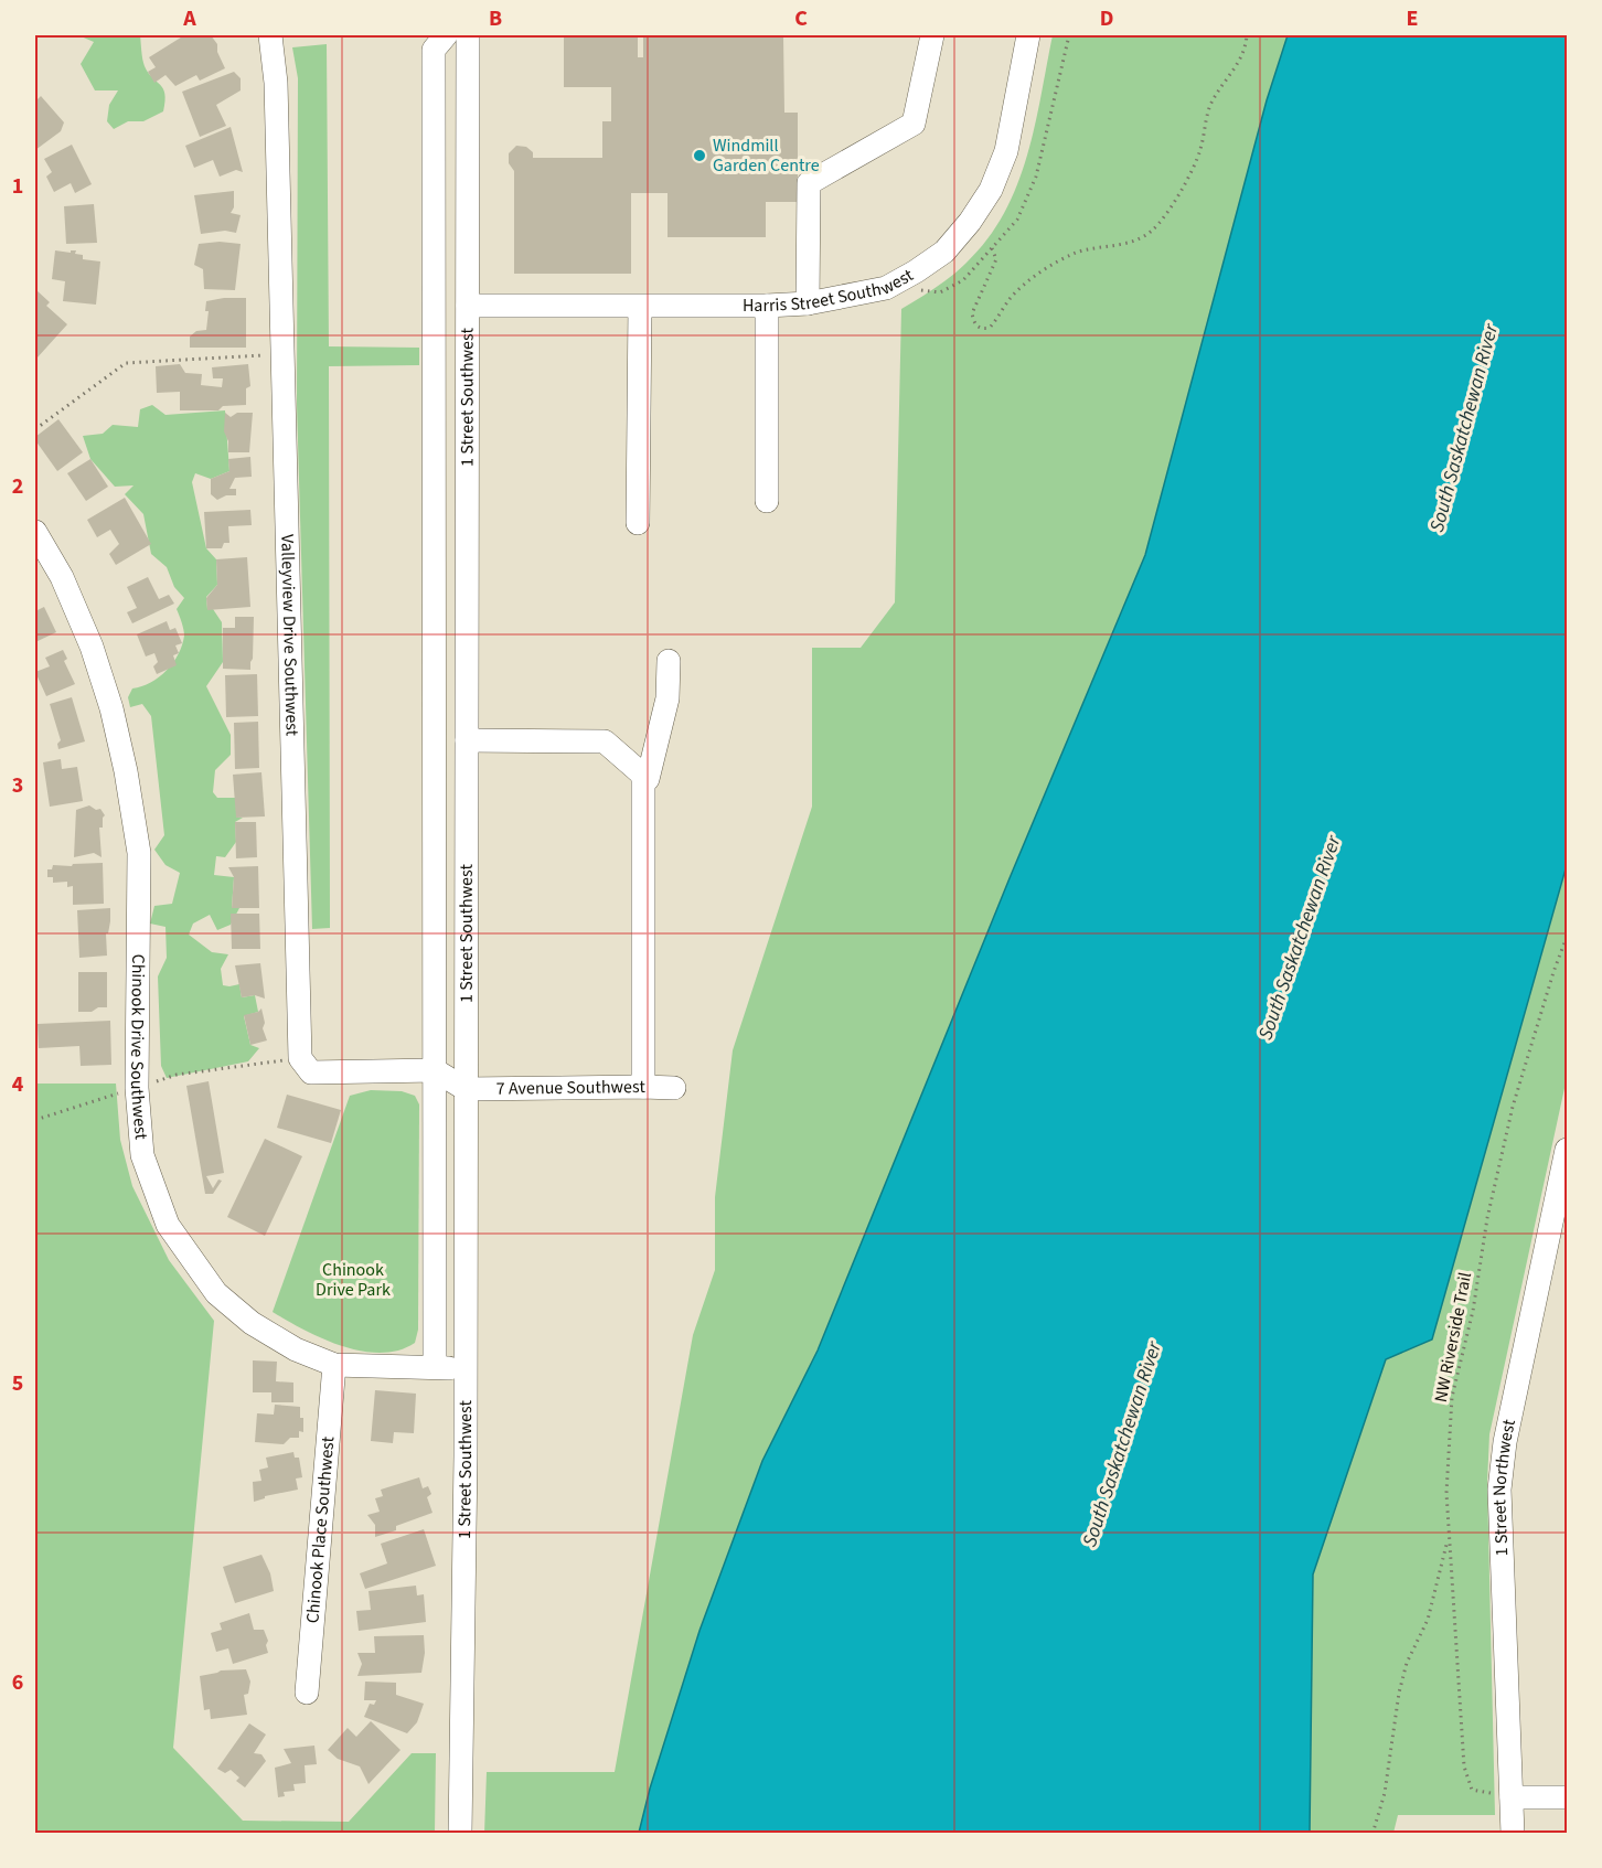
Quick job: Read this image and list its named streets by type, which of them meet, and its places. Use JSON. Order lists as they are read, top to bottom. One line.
{"streets":{"street":["Harris Street Southwest","1 Street Southwest","Valleyview Drive Southwest","Chinook Drive Southwest","7 Avenue Southwest","1 Street Northwest","Chinook Place Southwest"],"path":["NW Riverside Trail"]},"crossings":[["Harris Street Southwest","1 Street Southwest"],["1 Street Southwest","Chinook Drive Southwest"],["1 Street Southwest","7 Avenue Southwest"],["Chinook Drive Southwest","Chinook Place Southwest"],["NW Riverside Trail","1 Street Northwest"]],"water":["South Saskatchewan River"],"parks":["Chinook Drive Park"],"places":["Windmill Garden Centre"],"grid":{"columns":["A","B","C","D","E"],"rows":["1","2","3","4","5","6"]}}
